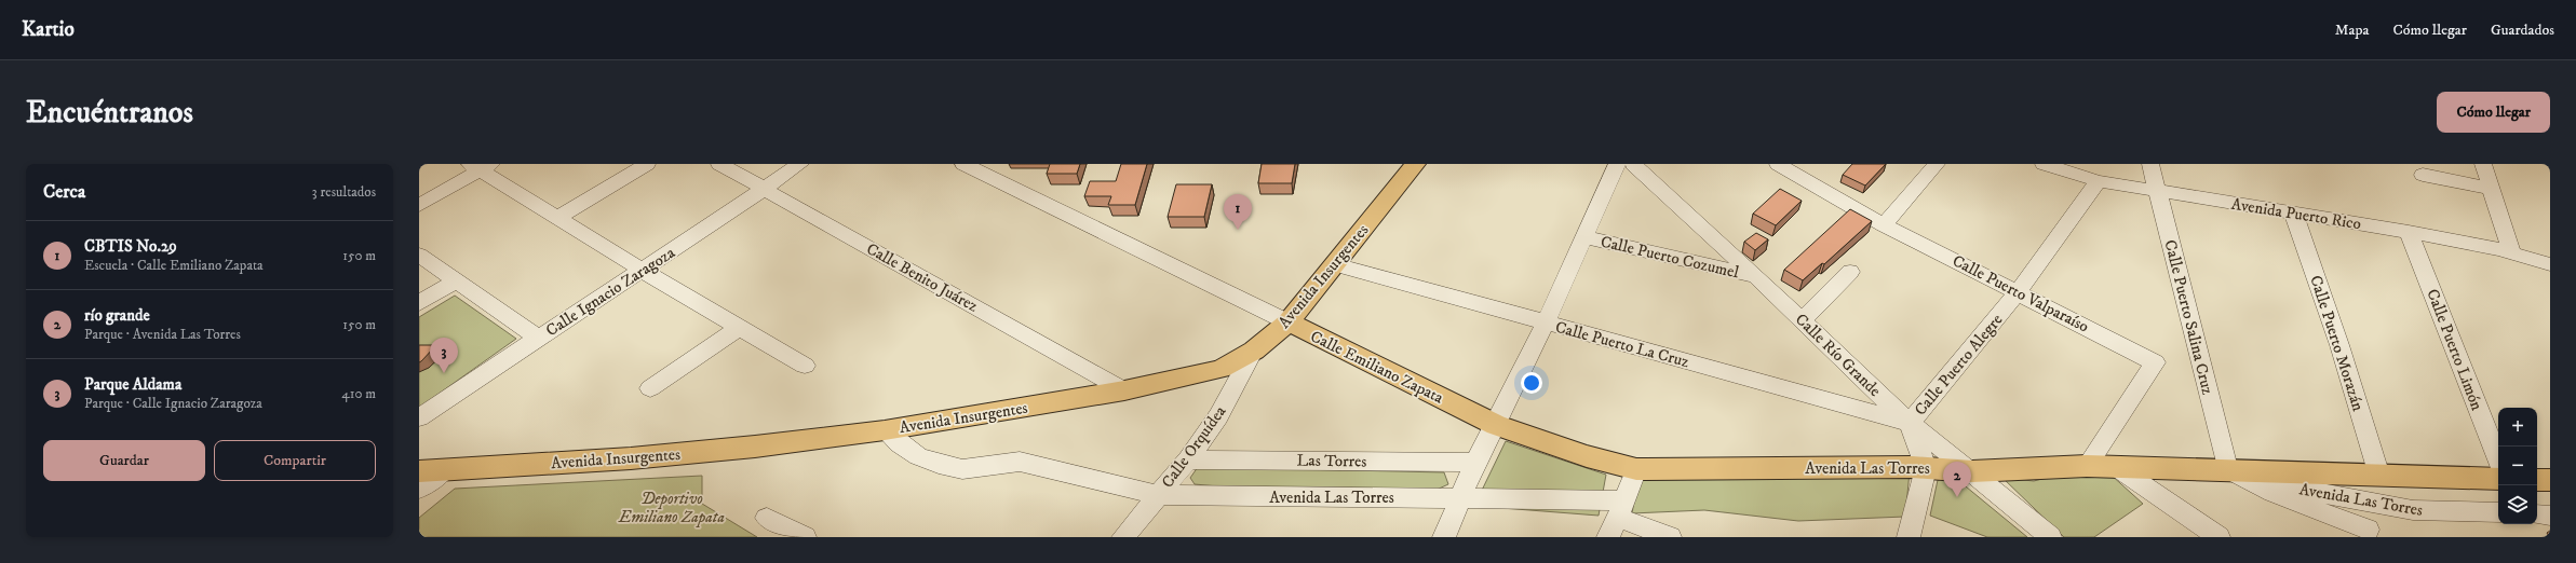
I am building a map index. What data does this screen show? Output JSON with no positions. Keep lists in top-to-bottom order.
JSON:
{
  "streets": {
    "main road": ["Avenida Insurgentes", "Calle Emiliano Zapata", "Avenida Las Torres"],
    "street": [
      "Avenida Puerto Rico",
      "Calle Puerto Cozumel",
      "Calle Benito Juárez",
      "Calle Ignacio Zaragoza",
      "Calle Puerto Valparaíso",
      "Calle Puerto Salina Cruz",
      "Calle Puerto Morazán",
      "Calle Puerto La Cruz",
      "Calle Puerto Limón",
      "Calle Río Grande",
      "Calle Puerto Alegre",
      "Calle Orquídea",
      "Las Torres"
    ]
  },
  "crossings": [
    ["Avenida Puerto Rico", "Calle Puerto Salina Cruz"],
    ["Avenida Puerto Rico", "Calle Puerto Morazán"],
    ["Avenida Puerto Rico", "Calle Puerto Limón"],
    ["Avenida Puerto Rico", "Calle Puerto Alegre"],
    ["Calle Puerto Cozumel", "Calle Río Grande"],
    ["Avenida Insurgentes", "Calle Benito Juárez"],
    ["Avenida Insurgentes", "Calle Puerto La Cruz"],
    ["Avenida Insurgentes", "Calle Emiliano Zapata"],
    ["Avenida Insurgentes", "Calle Orquídea"],
    ["Avenida Insurgentes", "Avenida Las Torres"],
    ["Calle Benito Juárez", "Calle Ignacio Zaragoza"],
    ["Calle Puerto Valparaíso", "Calle Puerto Alegre"],
    ["Calle Puerto Valparaíso", "Avenida Las Torres"],
    ["Calle Puerto Salina Cruz", "Avenida Las Torres"],
    ["Calle Puerto Morazán", "Avenida Las Torres"],
    ["Calle Puerto La Cruz", "Calle Río Grande"],
    ["Calle Puerto La Cruz", "Calle Puerto Alegre"],
    ["Calle Río Grande", "Calle Puerto Alegre"],
    ["Calle Río Grande", "Avenida Las Torres"],
    ["Calle Emiliano Zapata", "Avenida Las Torres"],
    ["Calle Orquídea", "Las Torres"],
    ["Calle Orquídea", "Avenida Las Torres"]
  ],
  "parks": ["Deportivo Emiliano Zapata"],
  "page": {
    "header": "Kartio",
    "nav": ["Mapa", "Cómo llegar", "Guardados"],
    "buttons": [
      "Cómo llegar",
      ["Guardar", "Compartir"]
    ],
    "title": "Encuéntranos",
    "heading": ["Cerca", "3 resultados"],
    "pins": ["1", "3", "2"],
    "list": [
      {
        "mark": "1",
        "name": "CBTIS No.29",
        "note": "Escuela · Calle Emiliano Zapata",
        "value": "150 m"
      },
      {
        "mark": "2",
        "name": "río grande",
        "note": "Parque · Avenida Las Torres",
        "value": "150 m"
      },
      {
        "mark": "3",
        "name": "Parque Aldama",
        "note": "Parque · Calle Ignacio Zaragoza",
        "value": "410 m"
      }
    ],
    "map_buttons": ["+", "−"]
  }
}
